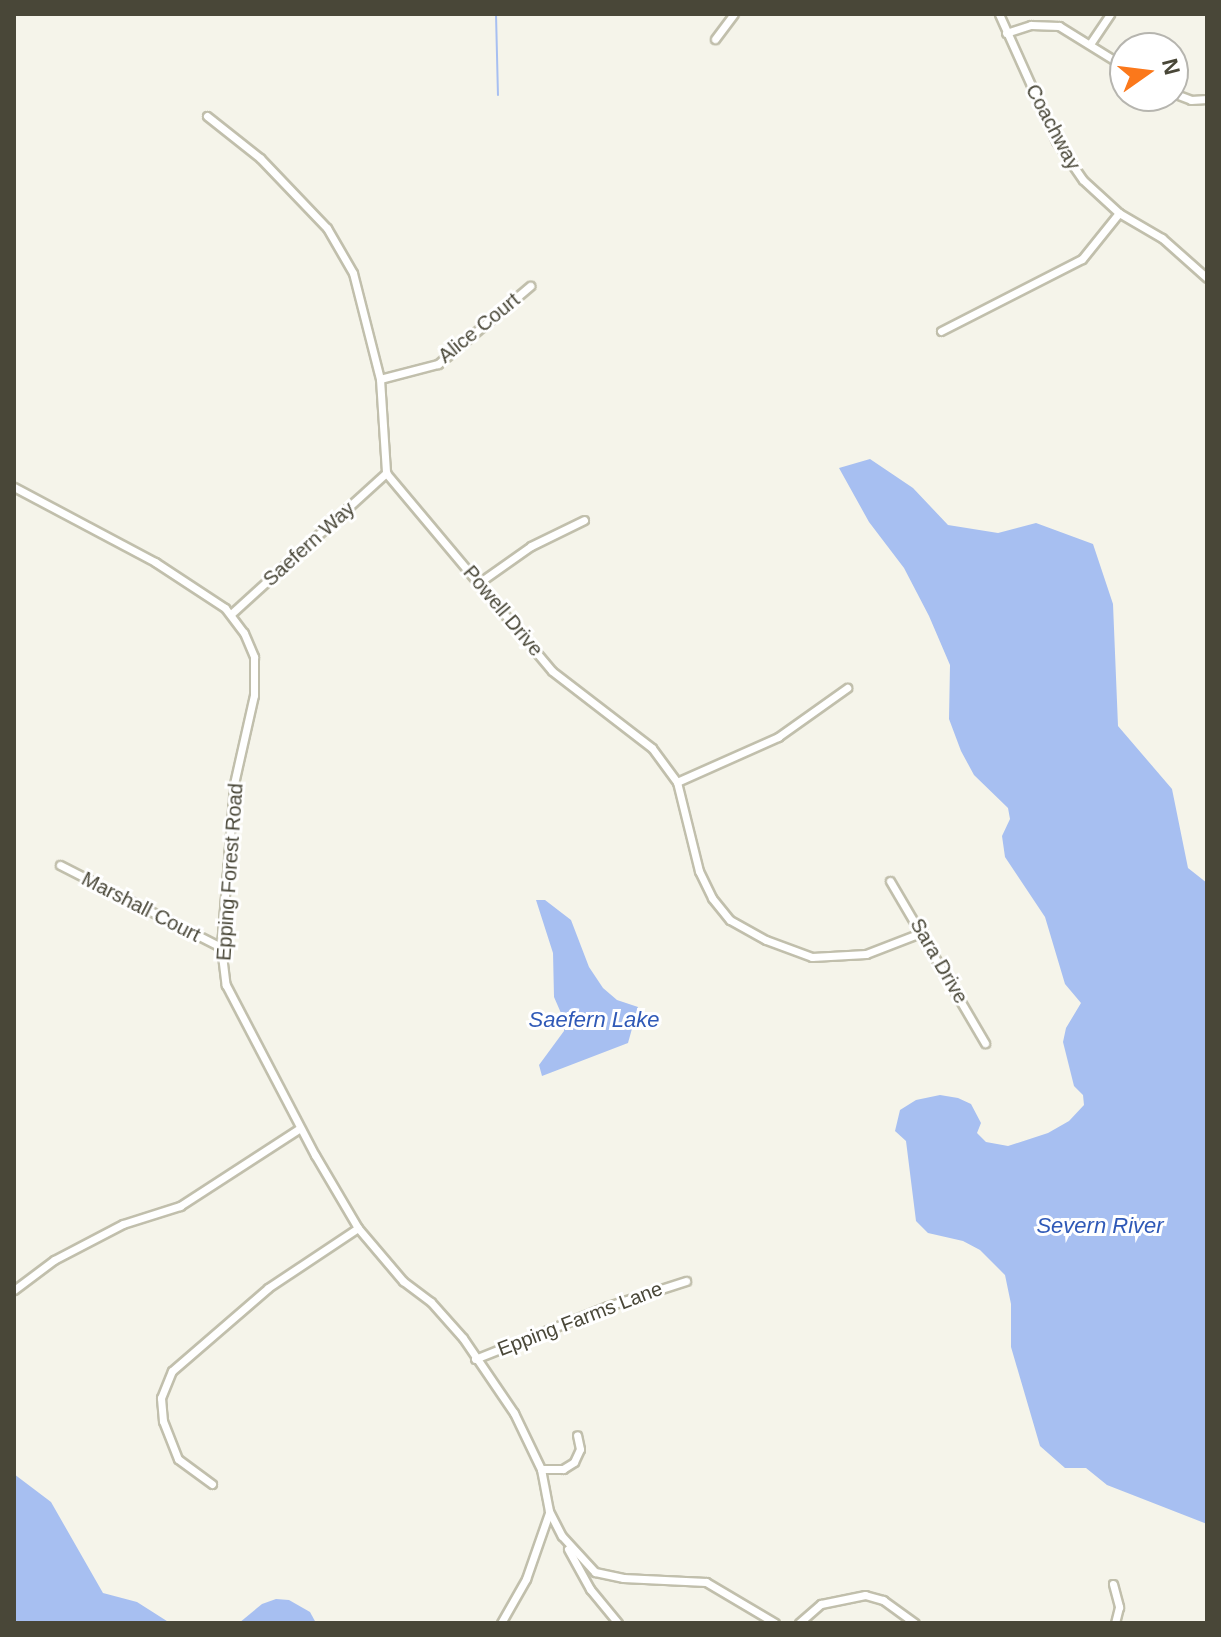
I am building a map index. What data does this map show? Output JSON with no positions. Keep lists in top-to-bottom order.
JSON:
{
  "streets": {
    "street": [
      "Coachway",
      "Alice Court",
      "Saefern Way",
      "Powell Drive",
      "Epping Forest Road",
      "Marshall Court",
      "Sara Drive",
      "Epping Farms Lane"
    ]
  },
  "crossings": [
    ["Saefern Way", "Powell Drive"],
    ["Saefern Way", "Epping Forest Road"],
    ["Powell Drive", "Sara Drive"],
    ["Epping Forest Road", "Marshall Court"],
    ["Epping Forest Road", "Epping Farms Lane"]
  ],
  "water": ["Saefern Lake", "Severn River"],
  "north": "right"
}
